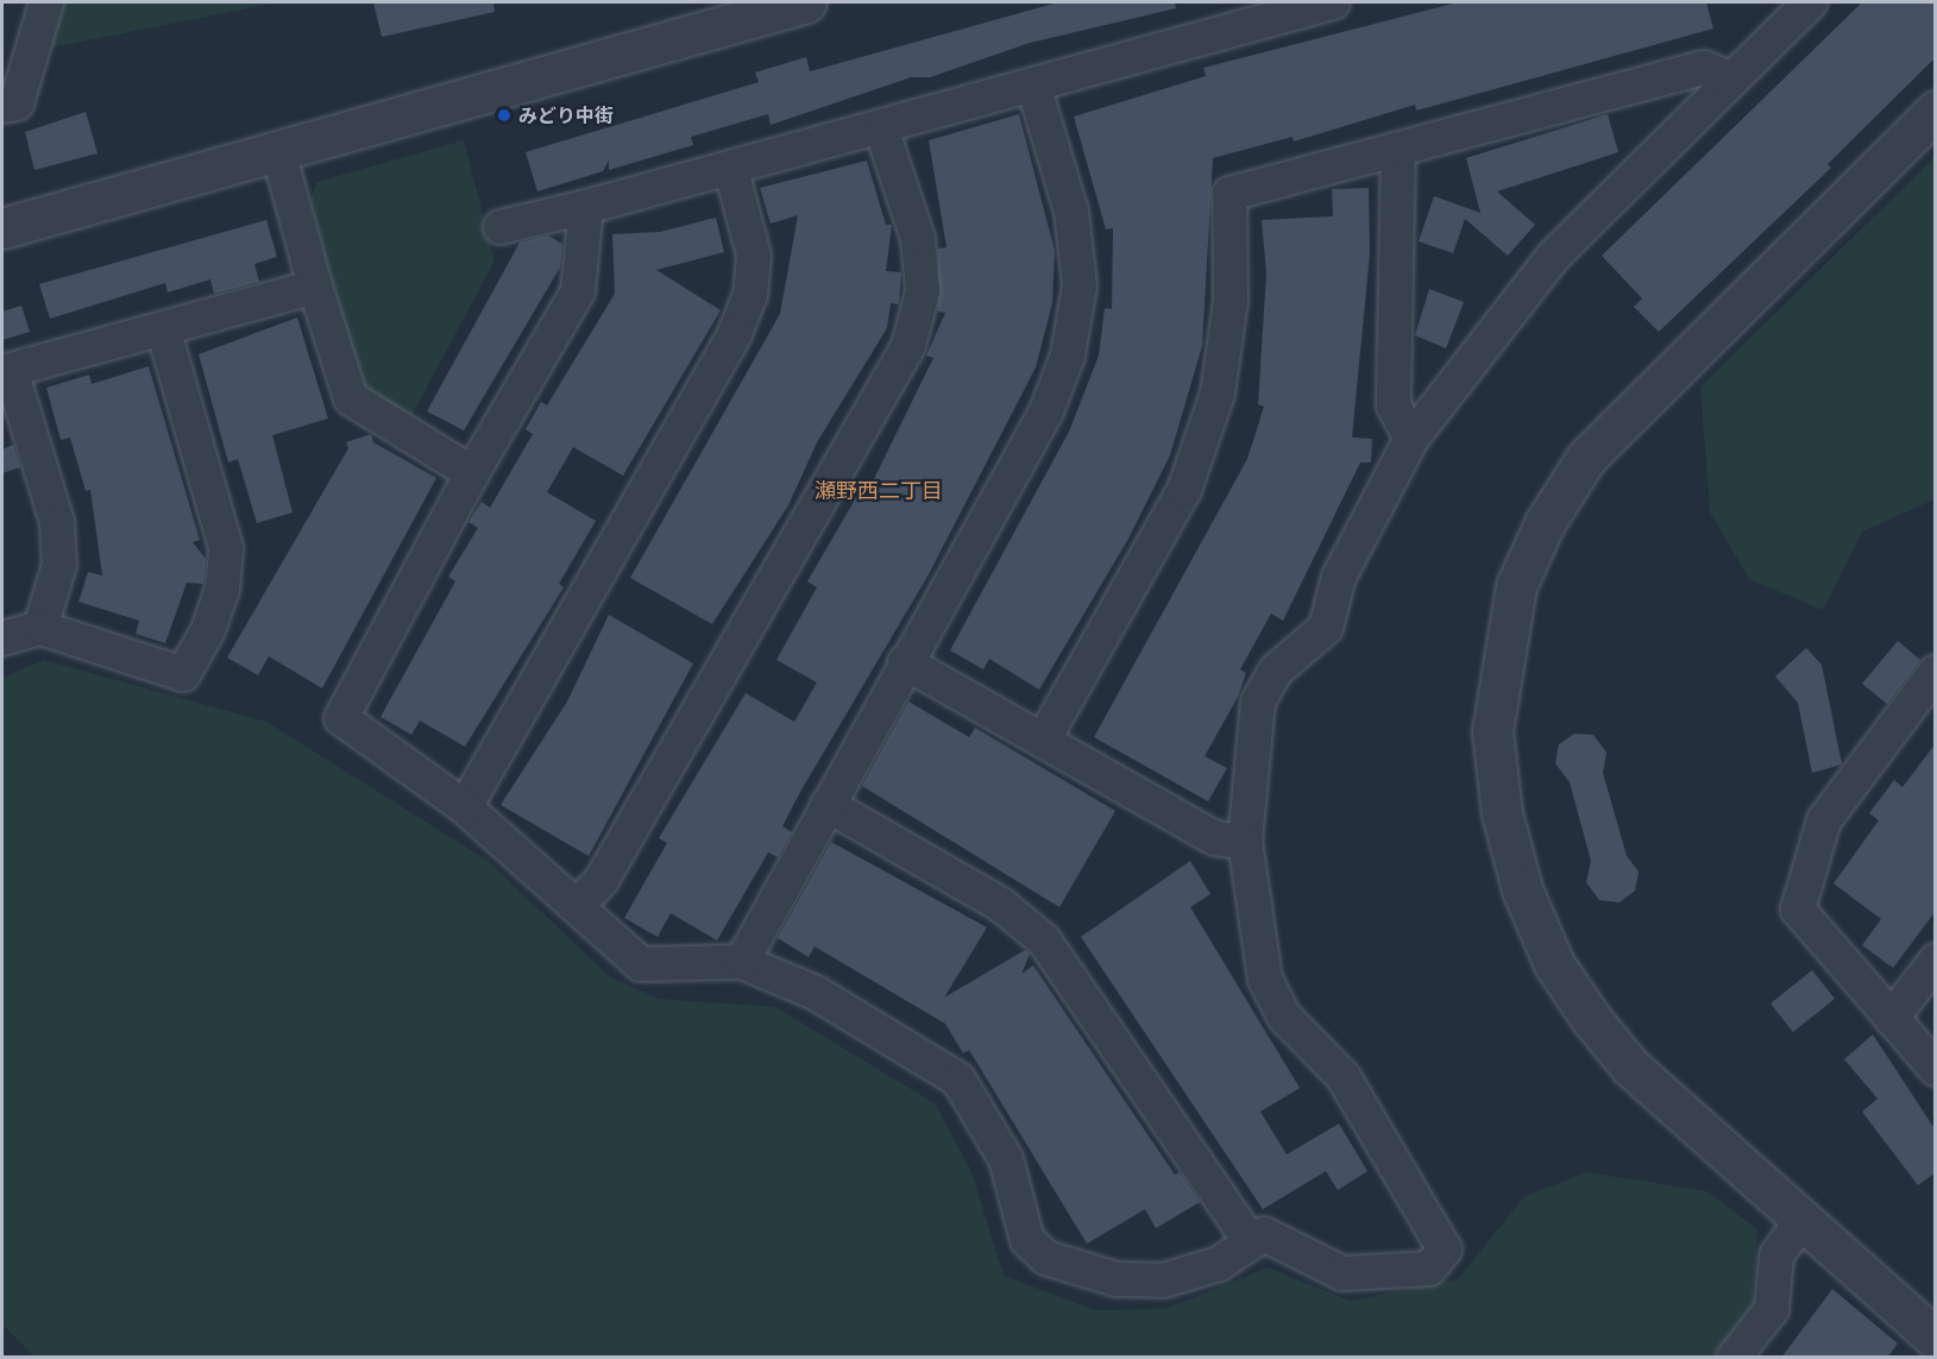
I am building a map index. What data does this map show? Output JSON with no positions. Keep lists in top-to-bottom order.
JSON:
{
  "districts": ["瀬野西二丁目"],
  "places": ["みどり中街"]
}
